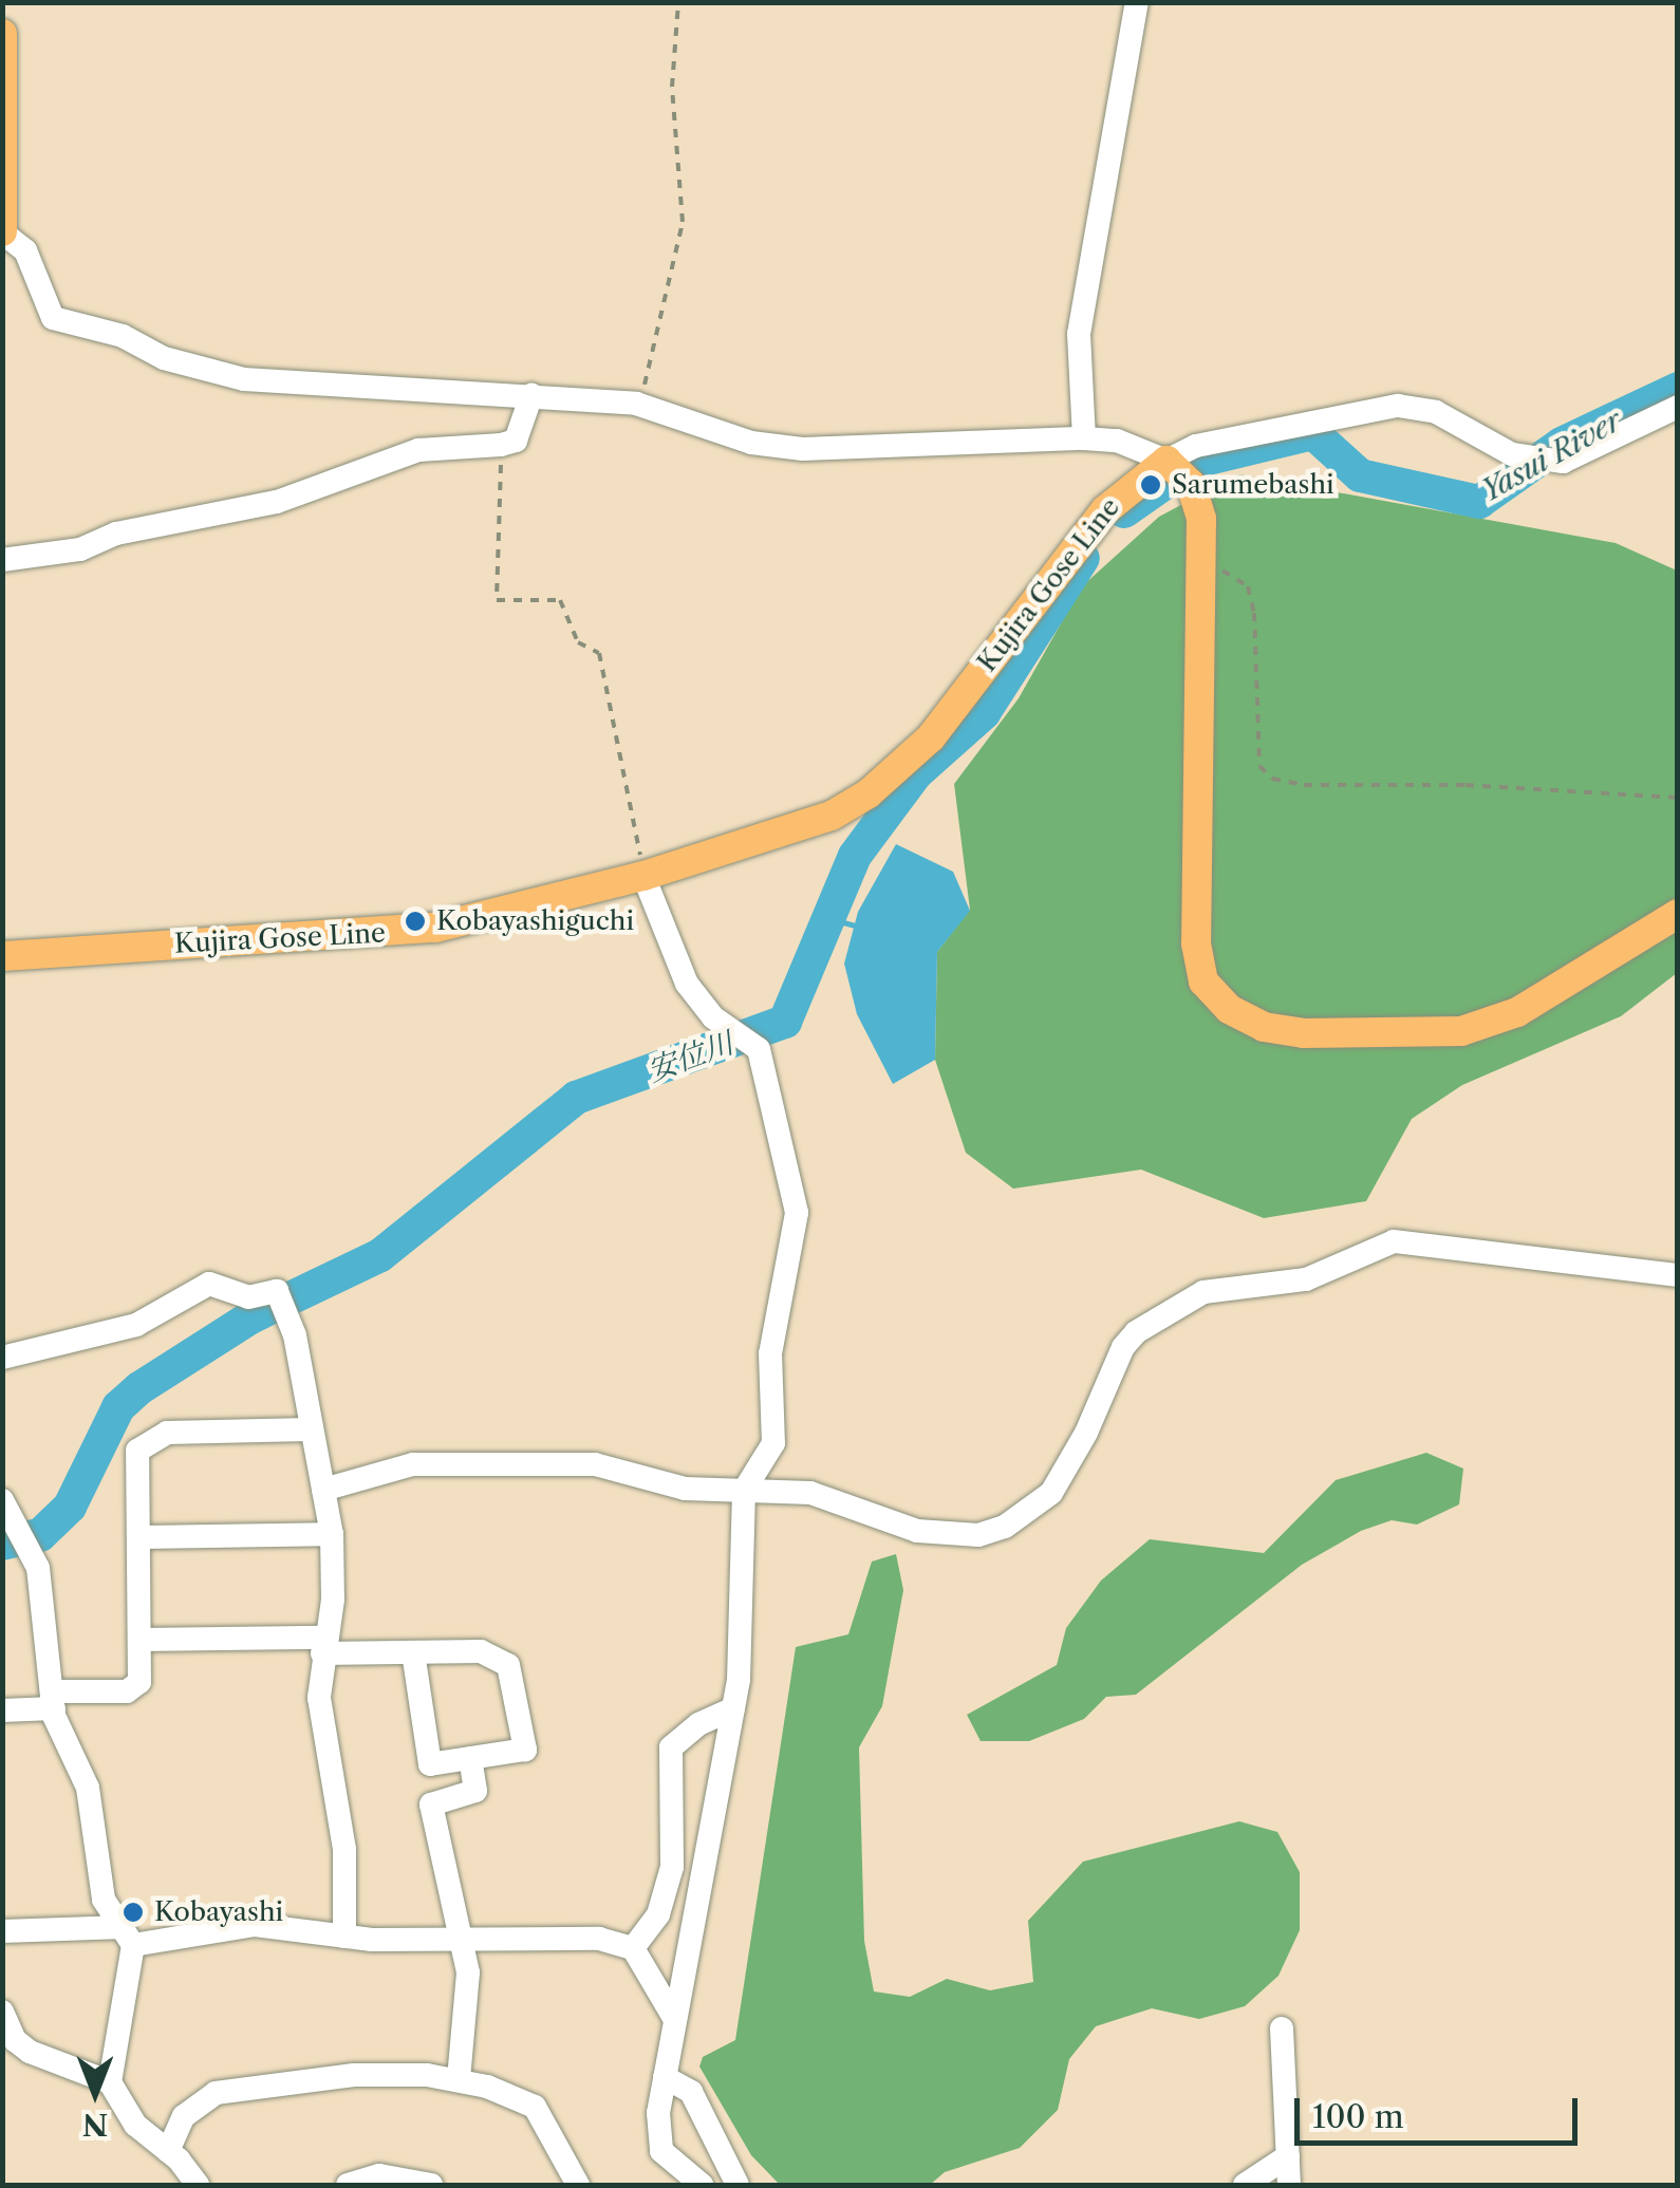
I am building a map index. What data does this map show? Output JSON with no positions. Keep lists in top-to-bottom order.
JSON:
{
  "streets": {
    "main road": ["Kujira Gose Line"]
  },
  "water": ["Yasui River", "安位川"],
  "places": ["Sarumebashi", "Kobayashiguchi", "Kobayashi"],
  "scale_bar": "100 m",
  "north": "bottom"
}
